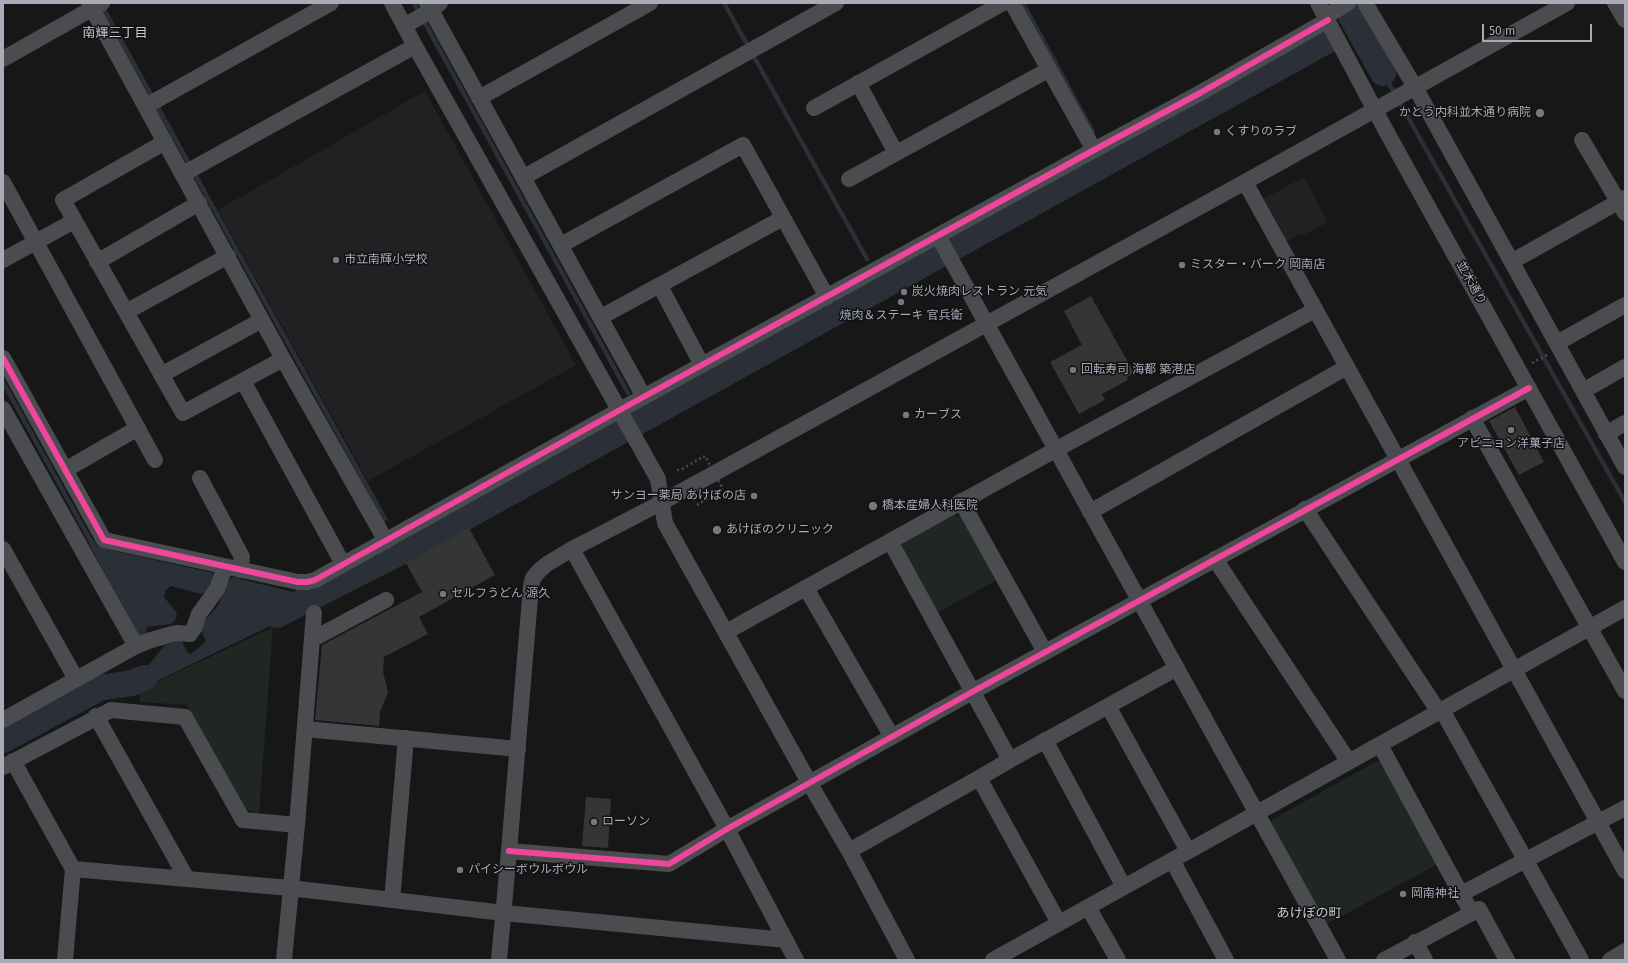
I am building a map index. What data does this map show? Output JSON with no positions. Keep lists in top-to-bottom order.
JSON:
{
  "streets": {
    "street": ["並木通り"]
  },
  "districts": ["南輝三丁目", "あけぼの町"],
  "places": [
    "かとう内科並木通り病院",
    "くすりのラブ",
    "市立南輝小学校",
    "ミスター・バーク 岡南店",
    "炭火焼肉レストラン 元気",
    "焼肉＆ステーキ 官兵衛",
    "回転寿司 海都 築港店",
    "カーブス",
    "アビニョン洋菓子店",
    "サンヨー薬局 あけぼの店",
    "橋本産婦人科医院",
    "あけぼのクリニック",
    "セルフうどん 源久",
    "ローソン",
    "パイシーボウルボウル",
    "岡南神社"
  ],
  "scale_bar": "50 m"
}
